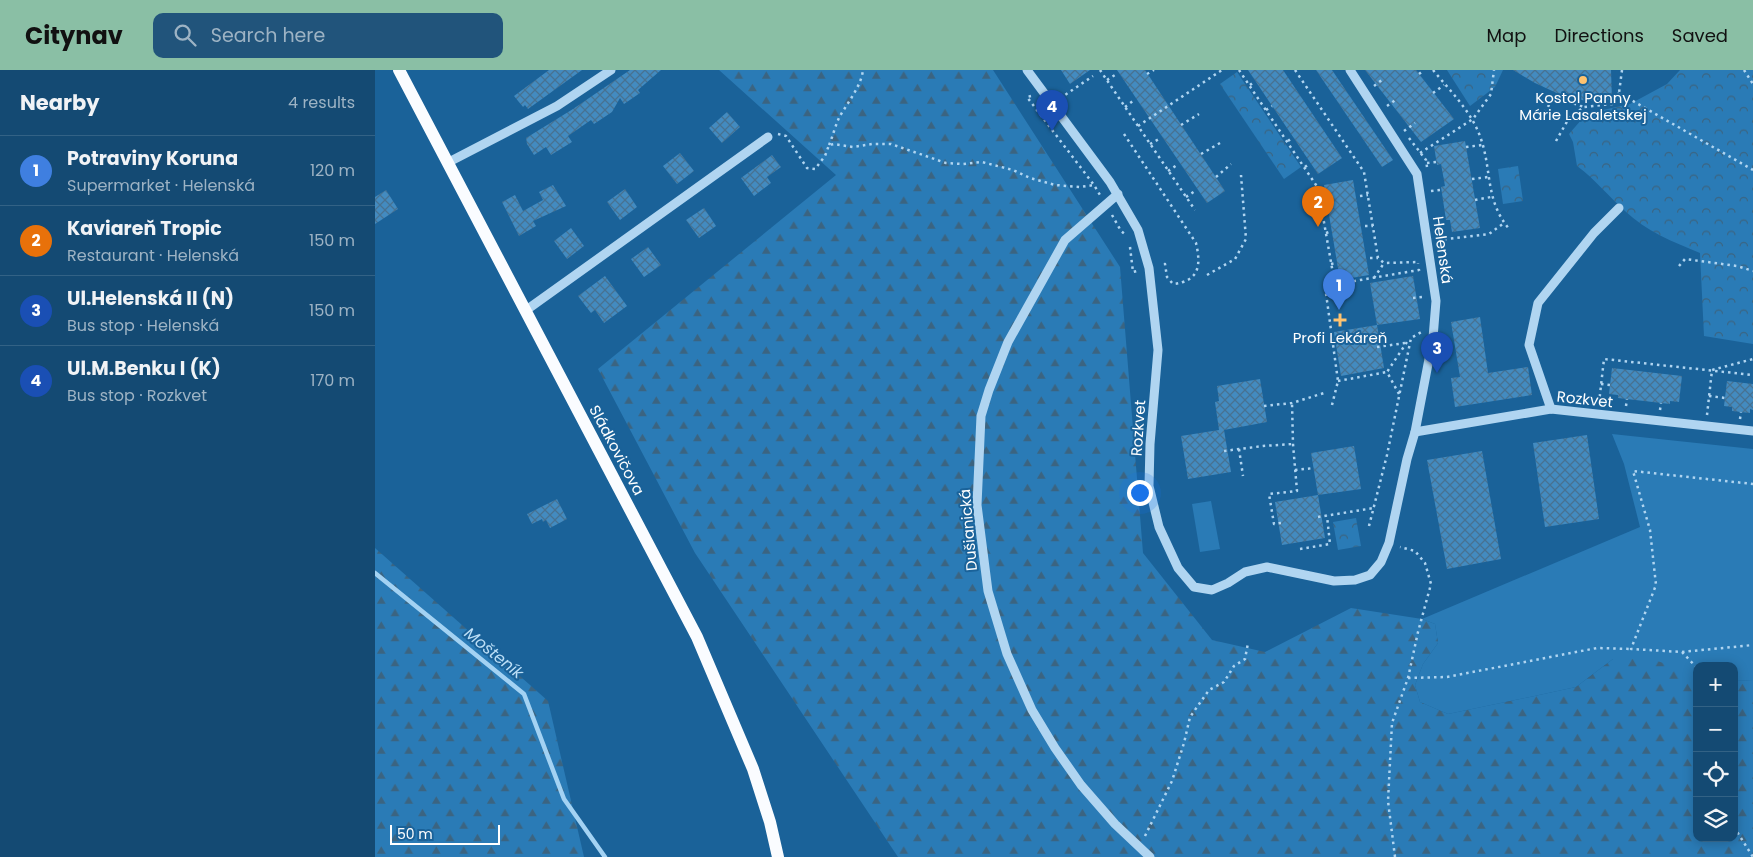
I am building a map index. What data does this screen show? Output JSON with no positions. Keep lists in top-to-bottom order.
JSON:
{
  "streets": {
    "main road": ["Sládkovičova"],
    "street": ["Helenská", "Rozkvet", "Dušianická"]
  },
  "crossings": [
    ["Helenská", "Rozkvet"],
    ["Rozkvet", "Dušianická"]
  ],
  "water": ["Mošteník"],
  "places": {
    "other": ["Kostol Panny Márie Lasaletskej"],
    "health": ["Profi Lekáreň"]
  },
  "scale_bar": "50 m",
  "page": {
    "header": "Citynav",
    "search": "Search here",
    "nav": ["Map", "Directions", "Saved"],
    "heading": ["Nearby", "4 results"],
    "pins": [
      "4",
      "2",
      "1",
      "3"
    ],
    "list": [
      {
        "mark": "1",
        "name": "Potraviny Koruna",
        "note": "Supermarket · Helenská",
        "value": "120 m"
      },
      {
        "mark": "2",
        "name": "Kaviareň Tropic",
        "note": "Restaurant · Helenská",
        "value": "150 m"
      },
      {
        "mark": "3",
        "name": "Ul.Helenská II (N)",
        "note": "Bus stop · Helenská",
        "value": "150 m"
      },
      {
        "mark": "4",
        "name": "Ul.M.Benku I (K)",
        "note": "Bus stop · Rozkvet",
        "value": "170 m"
      }
    ],
    "map_buttons": ["+", "−"],
    "scale": "50 m"
  }
}
